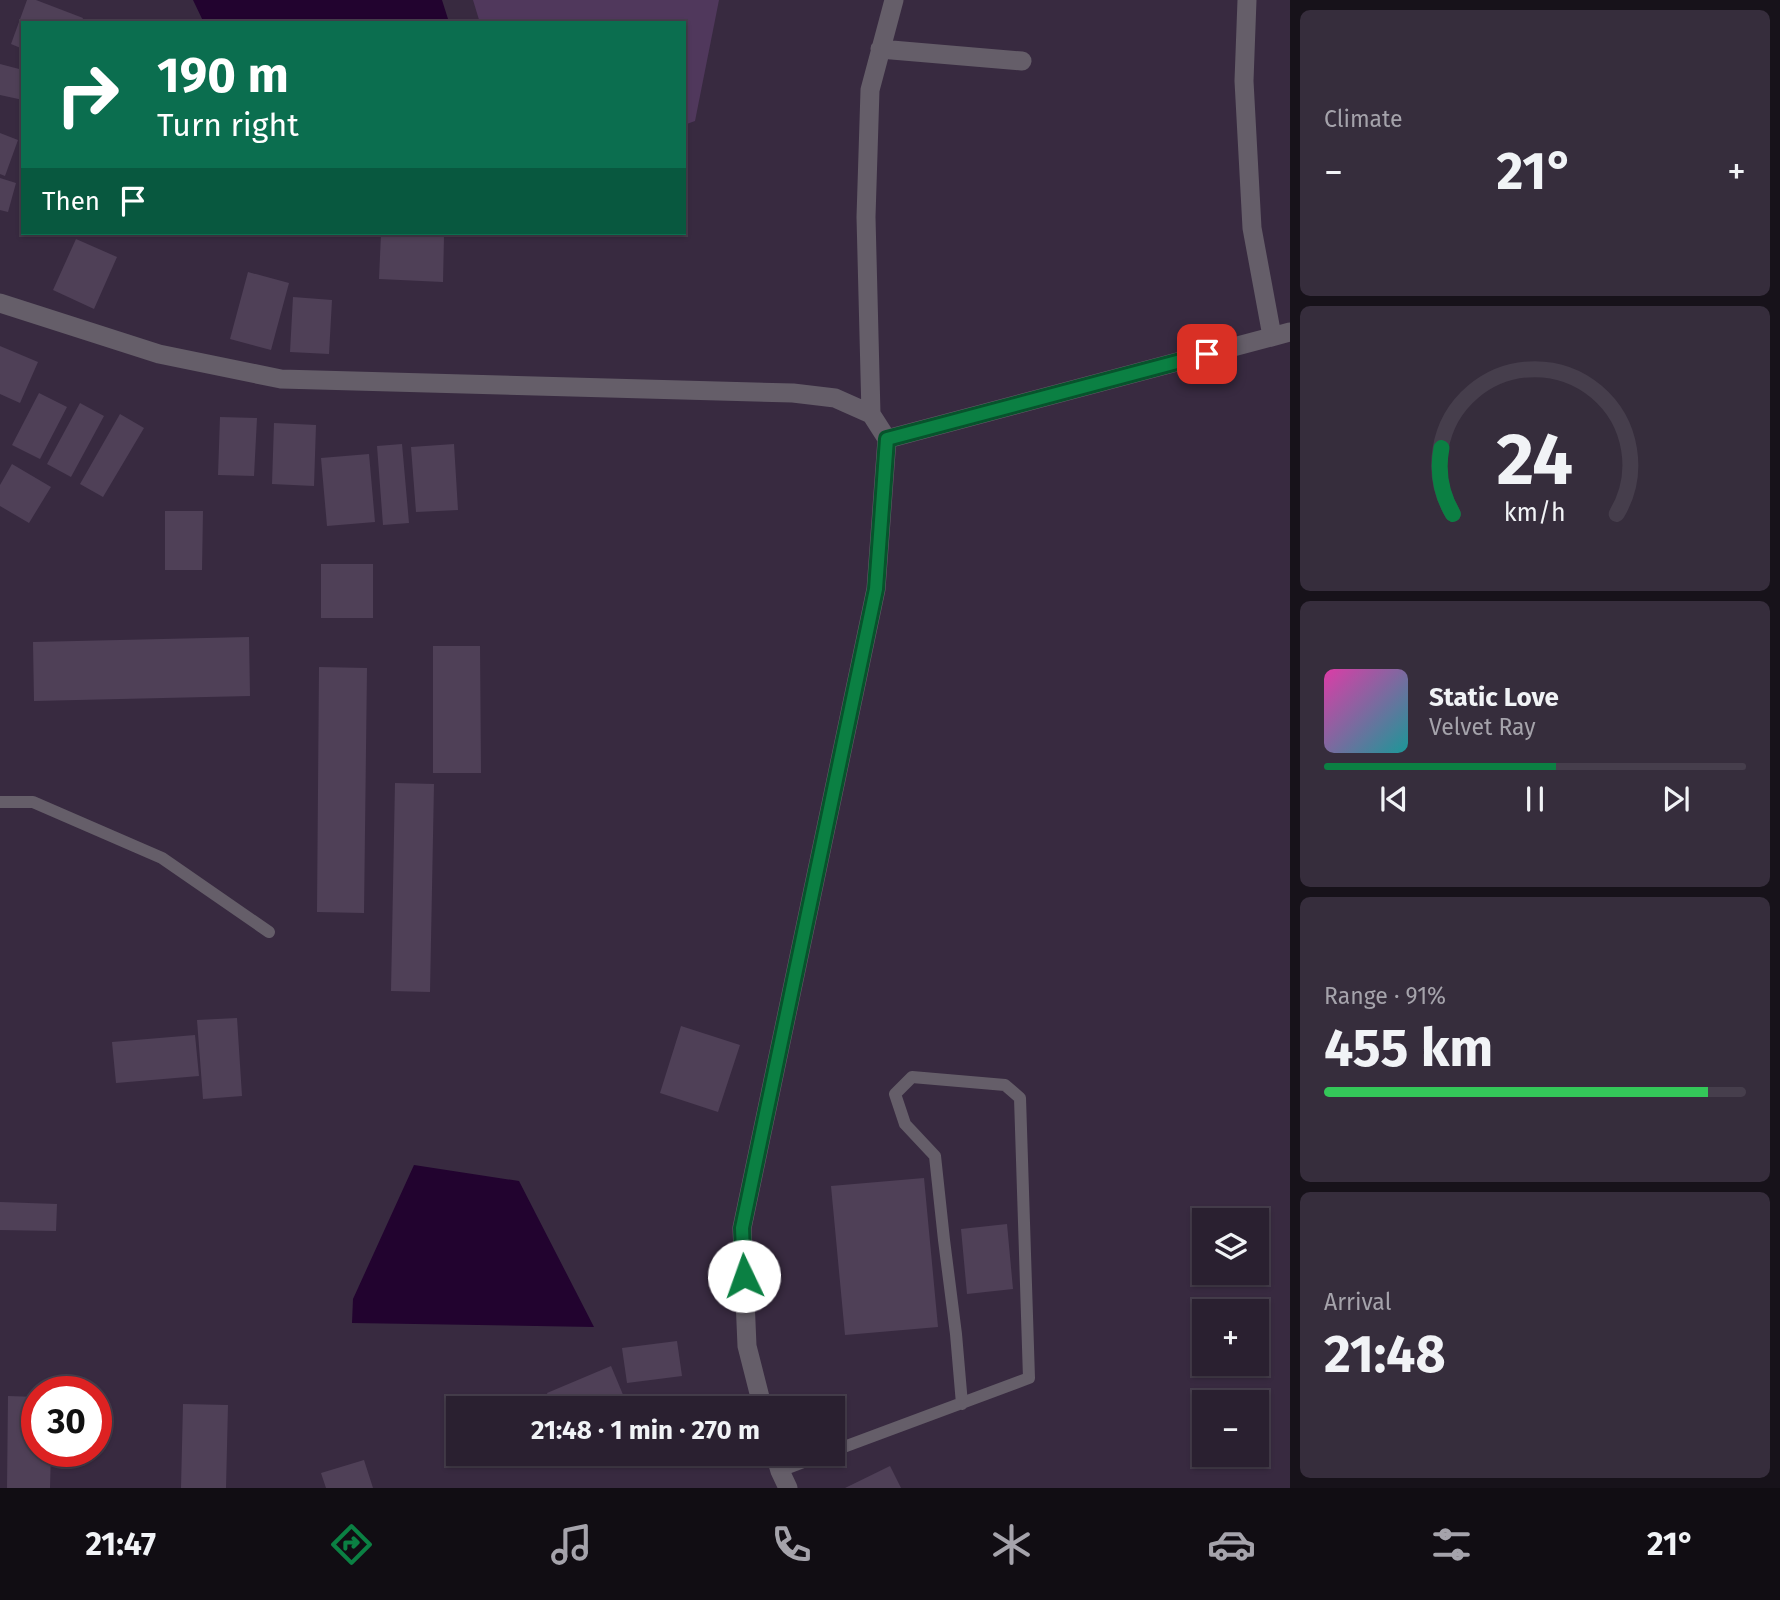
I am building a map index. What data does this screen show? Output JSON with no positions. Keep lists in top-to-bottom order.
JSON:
{
  "page": {
    "tile": [
      "Climate",
      ["Range · 91%", "455 km"],
      ["Arrival", "21:48"]
    ],
    "turn": ["190 m", "Turn right"],
    "heat": ["−", "21°", "+"],
    "then": "Then",
    "song": ["Static Love", "Velvet Ray"],
    "map_buttons": ["+", "−"],
    "limit": "30",
    "trip": "21:48 · 1 min · 270 m",
    "tabs": ["21:47", "21°"],
    "gauge": ["24", "km/h"]
  }
}
